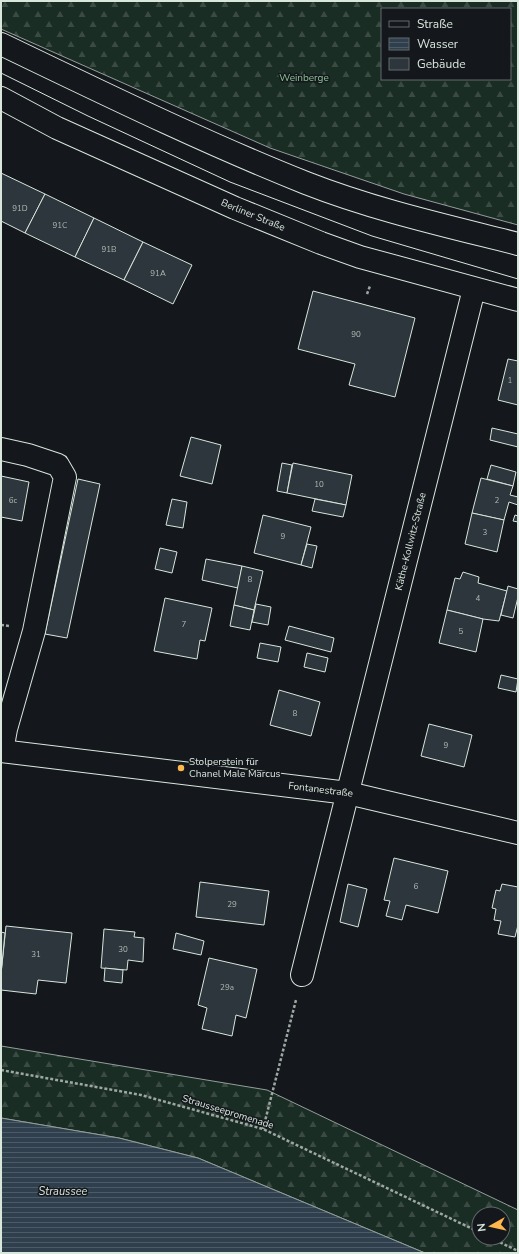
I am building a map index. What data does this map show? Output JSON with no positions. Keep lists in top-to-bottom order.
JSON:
{
  "streets": {
    "street": ["Berliner Straße", "Käthe-Kollwitz-Straße", "Fontanestraße"],
    "path": ["Strausseepromenade"]
  },
  "crossings": [
    ["Berliner Straße", "Käthe-Kollwitz-Straße"],
    ["Käthe-Kollwitz-Straße", "Fontanestraße"]
  ],
  "water": ["Straussee"],
  "parks": ["Weinberge"],
  "places": ["Stolperstein für Chanel Male Marcus"],
  "house_numbers": [
    "91D",
    "91C",
    "91B",
    "91A",
    "90",
    "1",
    "10",
    "6c",
    "2",
    "3",
    "9",
    "8",
    "4",
    "7",
    "5",
    "8",
    "9",
    "6",
    "29",
    "30",
    "31",
    "29a"
  ],
  "legend": ["Straße", "Wasser", "Gebäude"],
  "north": "left"
}
